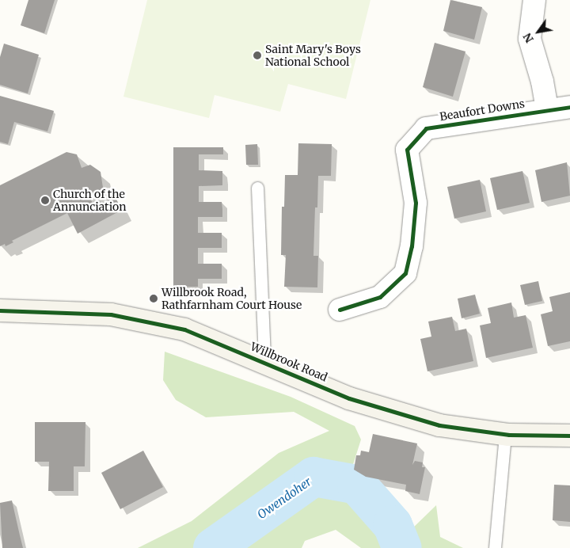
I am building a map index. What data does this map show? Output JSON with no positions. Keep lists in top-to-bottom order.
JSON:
{
  "streets": {
    "main road": ["Willbrook Road"],
    "street": ["Beaufort Downs"]
  },
  "water": ["Owendoher"],
  "places": ["Saint Mary's Boys National School", "Church of the Annunciation", "Willbrook Road, Rathfarnham Court House"],
  "north": "bottom left"
}
